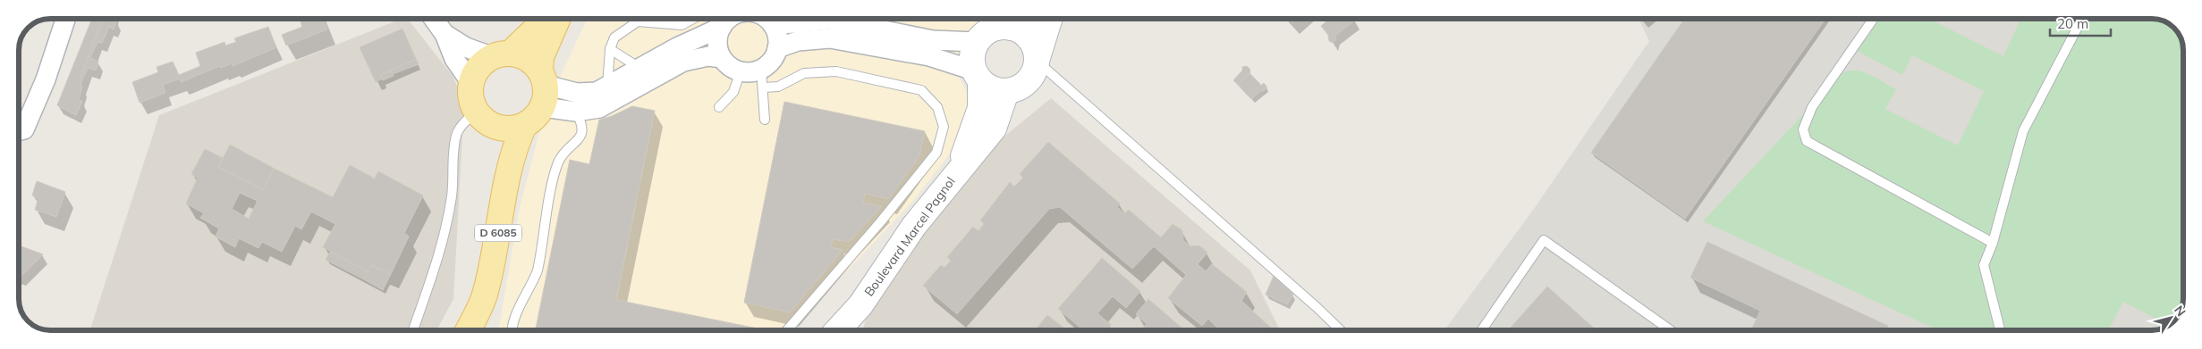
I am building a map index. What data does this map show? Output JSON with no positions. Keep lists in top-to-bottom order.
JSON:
{
  "streets": {
    "main road": ["D 6085"],
    "street": ["Boulevard Marcel Pagnol"]
  },
  "scale_bar": "20 m",
  "north": "top right"
}
